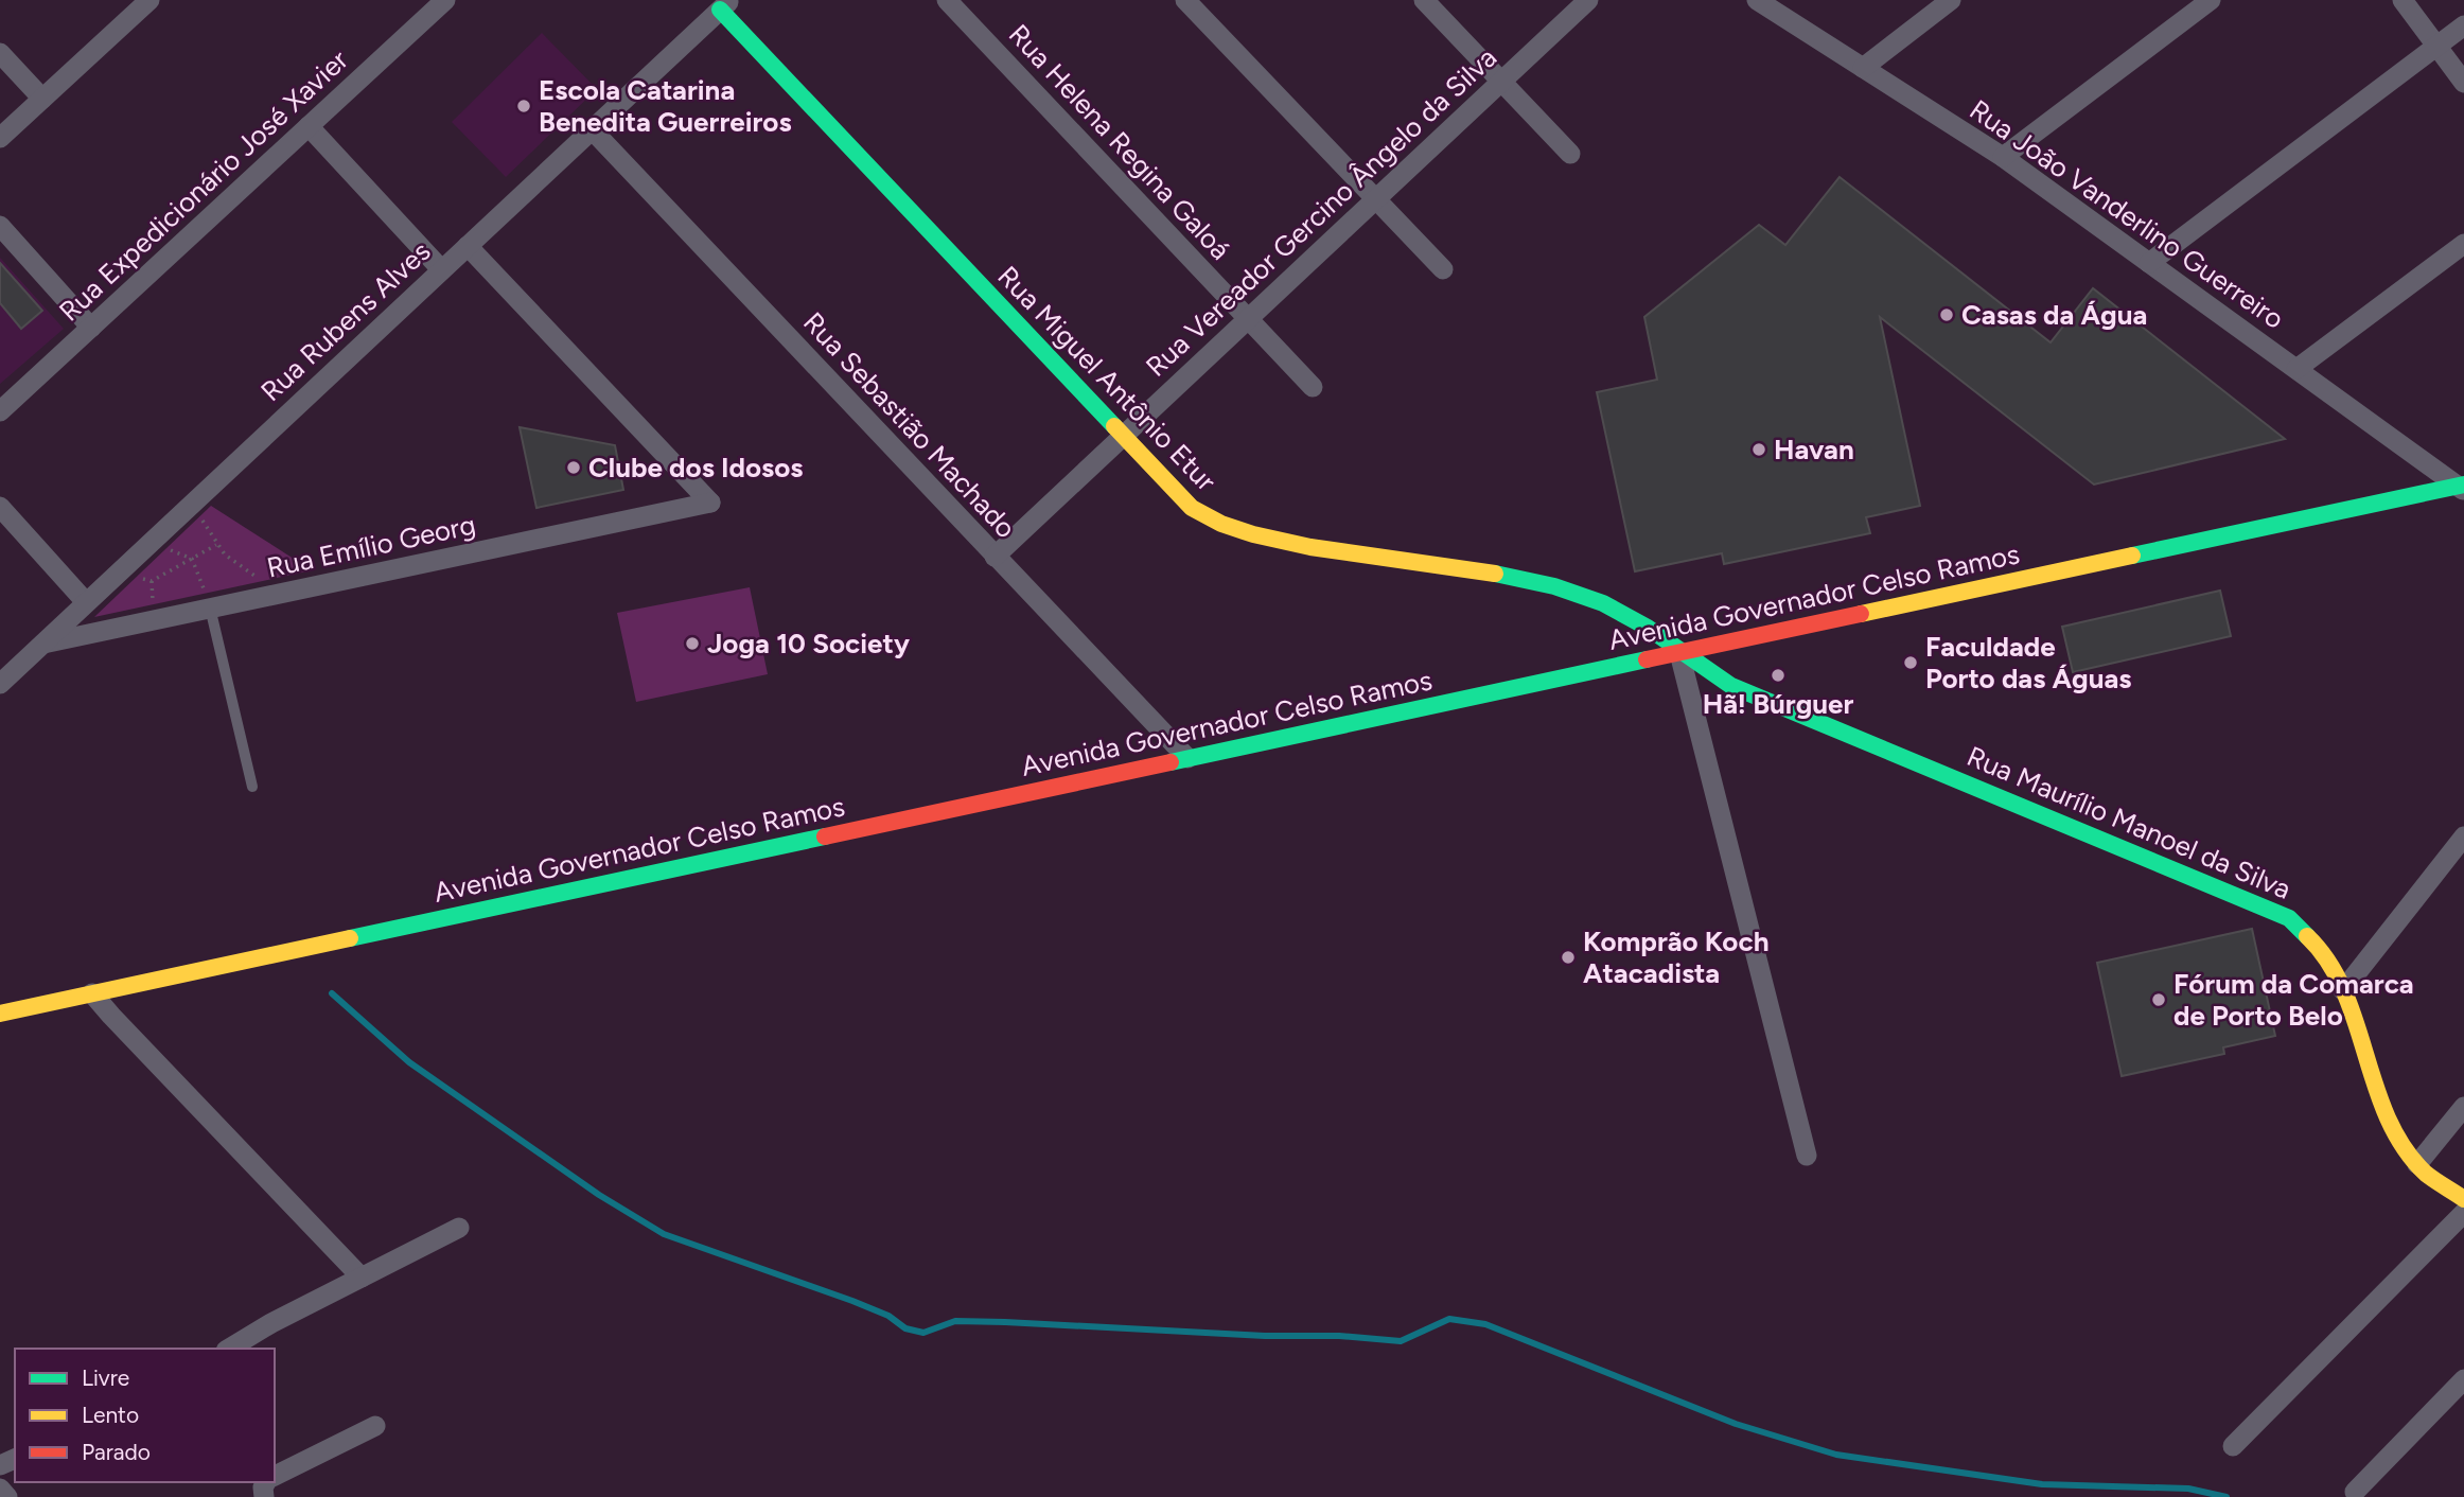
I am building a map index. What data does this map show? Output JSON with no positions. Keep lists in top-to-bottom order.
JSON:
{
  "streets": {
    "main road": ["Rua Miguel Antônio Etur", "Avenida Governador Celso Ramos", "Rua Maurílio Manoel da Silva"],
    "street": [
      "Rua Helena Regina Galoá",
      "Rua Expedicionário José Xavier",
      "Rua Vereador Gercino Ângelo da Silva",
      "Rua João Vanderlino Guerreiro",
      "Rua Rubens Alves",
      "Rua Sebastião Machado",
      "Rua Emílio Georg"
    ]
  },
  "crossings": [
    ["Rua Helena Regina Galoá", "Rua Vereador Gercino Ângelo da Silva"],
    ["Rua Vereador Gercino Ângelo da Silva", "Rua Miguel Antônio Etur"],
    ["Rua Vereador Gercino Ângelo da Silva", "Rua Sebastião Machado"],
    ["Rua João Vanderlino Guerreiro", "Avenida Governador Celso Ramos"],
    ["Rua Rubens Alves", "Rua Miguel Antônio Etur"],
    ["Rua Rubens Alves", "Rua Sebastião Machado"],
    ["Rua Rubens Alves", "Rua Emílio Georg"],
    ["Rua Miguel Antônio Etur", "Avenida Governador Celso Ramos"],
    ["Rua Miguel Antônio Etur", "Rua Maurílio Manoel da Silva"],
    ["Rua Sebastião Machado", "Avenida Governador Celso Ramos"],
    ["Avenida Governador Celso Ramos", "Rua Maurílio Manoel da Silva"]
  ],
  "places": [
    "Escola Catarina Benedita Guerreiros",
    "Casas da Água",
    "Havan",
    "Clube dos Idosos",
    "Joga 10 Society",
    "Faculdade Porto das Águas",
    "Hã! Búrguer",
    "Komprão Koch Atacadista",
    "Fórum da Comarca de Porto Belo"
  ],
  "legend": ["Livre", "Lento", "Parado"]
}
